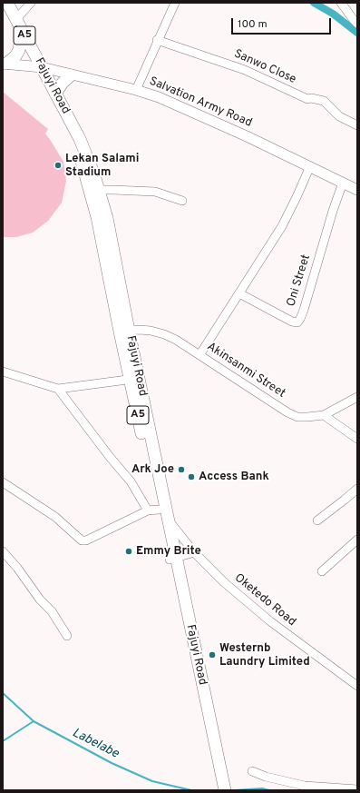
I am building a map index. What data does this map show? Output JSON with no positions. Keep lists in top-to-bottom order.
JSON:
{
  "streets": {
    "highway": ["A5", "Fajuyi Road"],
    "main road": ["Salvation Army Road"],
    "street": [
      "Sanwo Close",
      "Oni Street",
      "Akinsanmi Street",
      "Oketedo Road"
    ]
  },
  "crossings": [
    ["Fajuyi Road", "Salvation Army Road"],
    ["Fajuyi Road", "Akinsanmi Street"],
    ["Fajuyi Road", "Oketedo Road"],
    ["Salvation Army Road", "Oni Street"]
  ],
  "water": ["Labelabe"],
  "places": [
    "Lekan Salami Stadium",
    "Ark Joe",
    "Access Bank",
    "Emmy Brite",
    "Westernb Laundry Limited"
  ],
  "scale_bar": "100 m"
}
